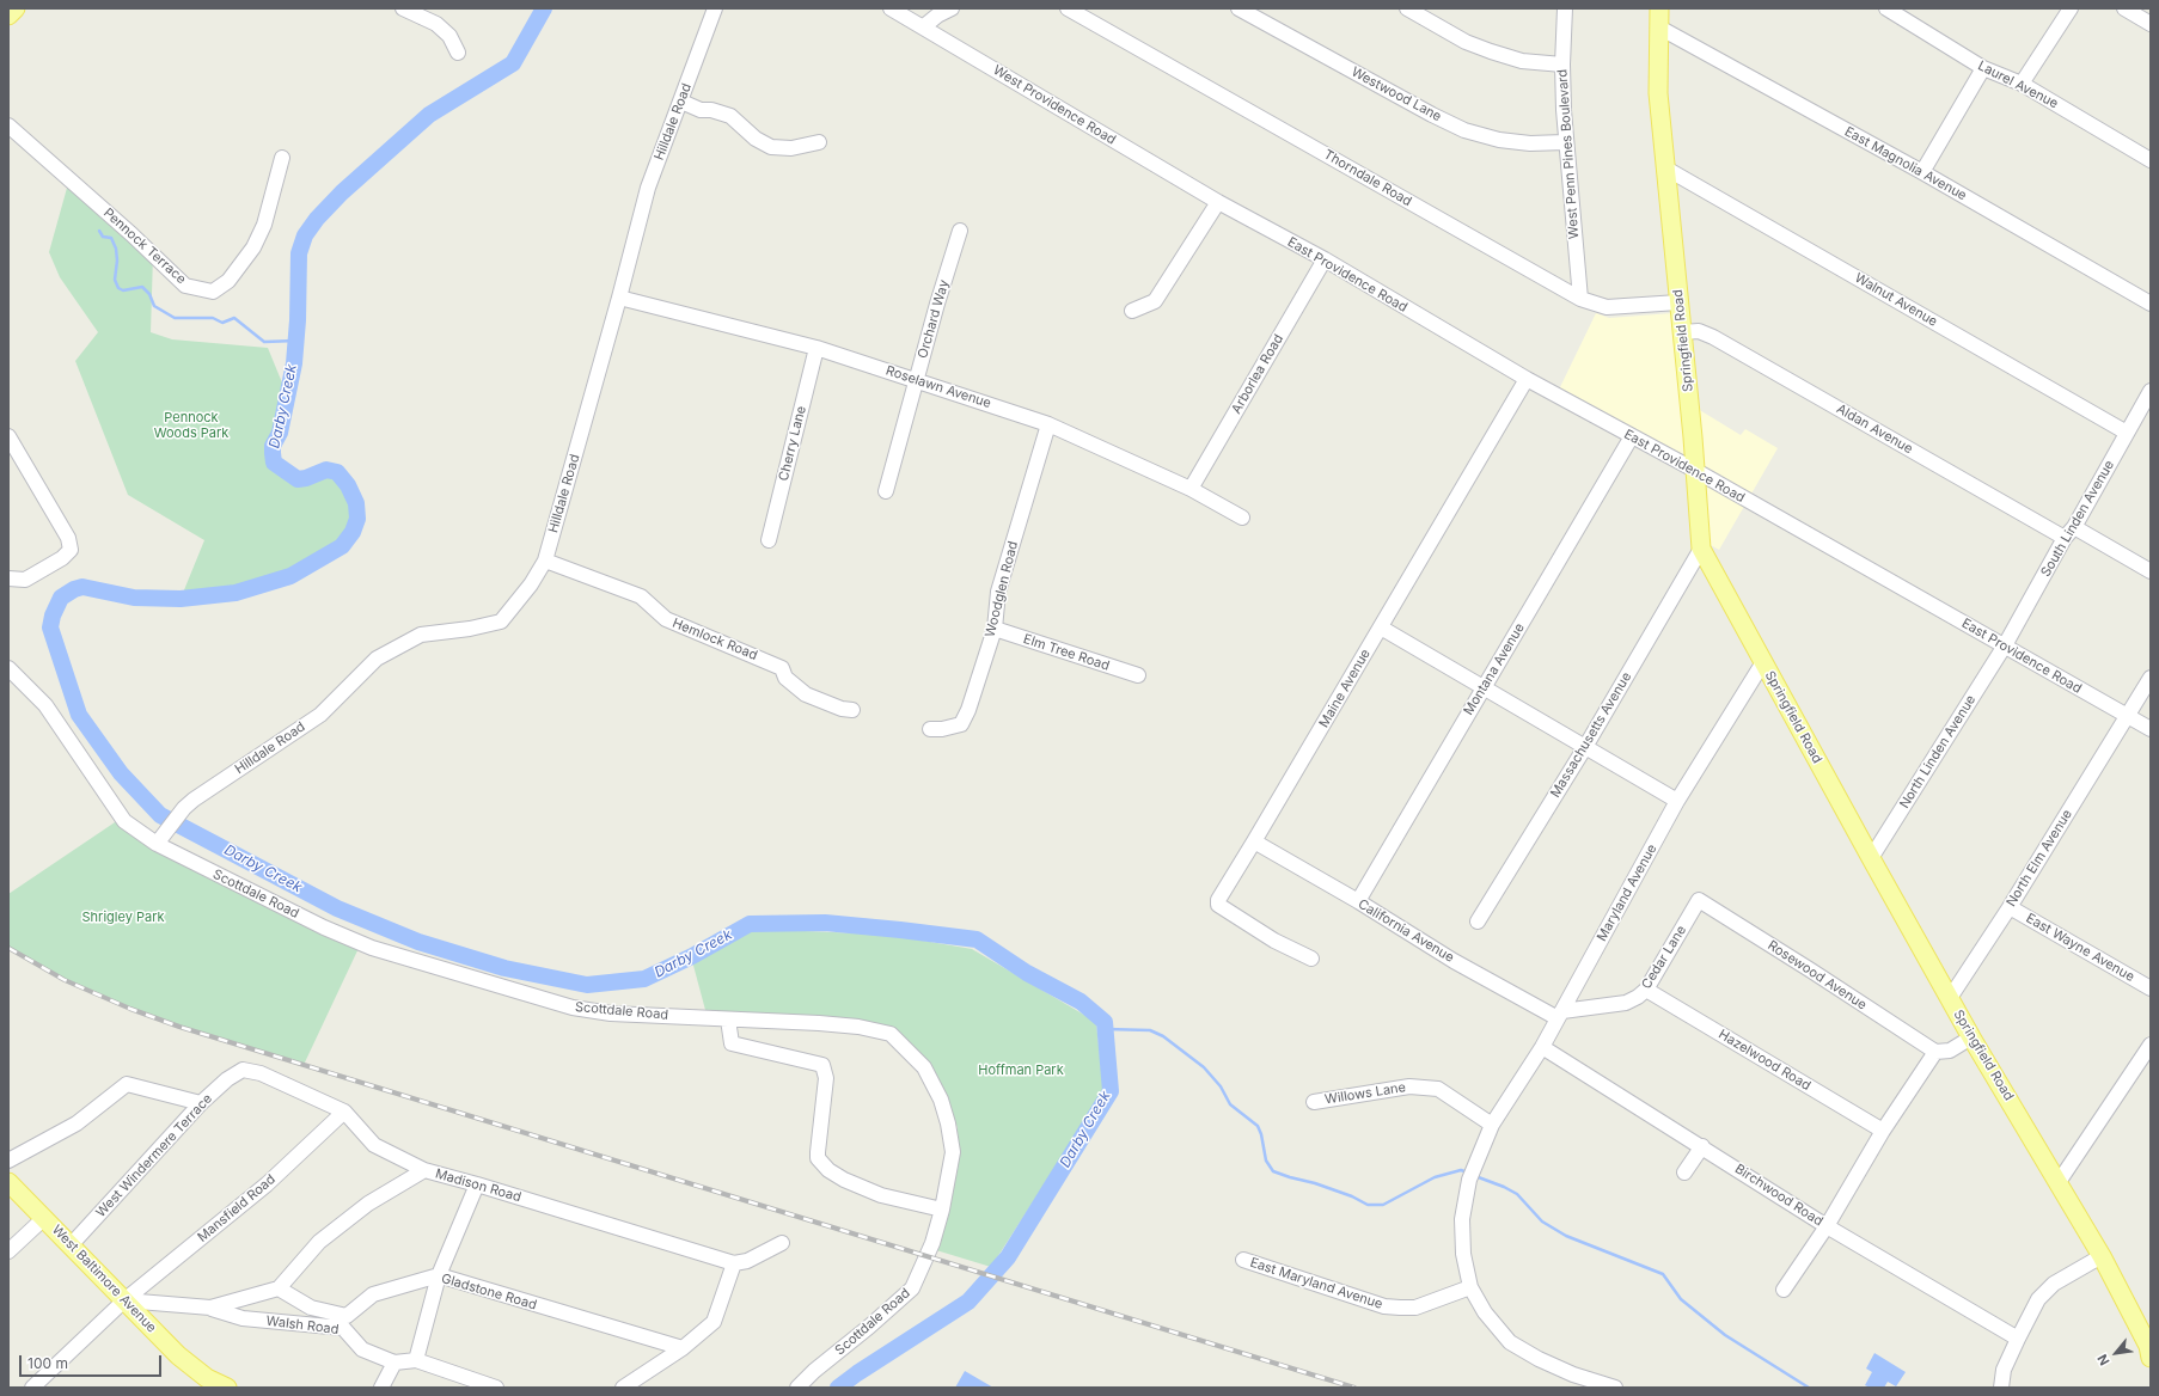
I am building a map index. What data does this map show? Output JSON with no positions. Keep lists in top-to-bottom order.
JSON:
{
  "streets": {
    "main road": ["Springfield Road", "West Baltimore Avenue"],
    "street": [
      "Laurel Avenue",
      "Westwood Lane",
      "West Providence Road",
      "Hilldale Road",
      "West Penn Pines Boulevard",
      "East Magnolia Avenue",
      "Thorndale Road",
      "Pennock Terrace",
      "East Providence Road",
      "Walnut Avenue",
      "Orchard Way",
      "Arborlea Road",
      "Roselawn Avenue",
      "Aldan Avenue",
      "Cherry Lane",
      "South Linden Avenue",
      "Woodglen Road",
      "Hemlock Road",
      "Elm Tree Road",
      "Montana Avenue",
      "Maine Avenue",
      "Massachusetts Avenue",
      "North Linden Avenue",
      "North Elm Avenue",
      "Maryland Avenue",
      "Scottdale Road",
      "California Avenue",
      "East Wayne Avenue",
      "Cedar Lane",
      "Rosewood Avenue",
      "Hazelwood Road",
      "Willows Lane",
      "West Windermere Terrace",
      "Madison Road",
      "Birchwood Road",
      "Mansfield Road",
      "East Maryland Avenue",
      "Gladstone Road",
      "Walsh Road"
    ]
  },
  "crossings": [
    ["Westwood Lane", "West Penn Pines Boulevard"],
    ["West Providence Road", "East Providence Road"],
    ["Hilldale Road", "Roselawn Avenue"],
    ["Hilldale Road", "Hemlock Road"],
    ["Hilldale Road", "Scottdale Road"],
    ["West Penn Pines Boulevard", "Thorndale Road"],
    ["East Magnolia Avenue", "Springfield Road"],
    ["Thorndale Road", "Springfield Road"],
    ["East Providence Road", "Springfield Road"],
    ["East Providence Road", "Arborlea Road"],
    ["East Providence Road", "South Linden Avenue"],
    ["East Providence Road", "Montana Avenue"],
    ["East Providence Road", "Maine Avenue"],
    ["East Providence Road", "North Linden Avenue"],
    ["East Providence Road", "North Elm Avenue"],
    ["Walnut Avenue", "Springfield Road"],
    ["Walnut Avenue", "South Linden Avenue"],
    ["Orchard Way", "Roselawn Avenue"],
    ["Springfield Road", "Aldan Avenue"],
    ["Springfield Road", "Massachusetts Avenue"],
    ["Springfield Road", "North Linden Avenue"],
    ["Springfield Road", "North Elm Avenue"],
    ["Springfield Road", "Maryland Avenue"],
    ["Arborlea Road", "Roselawn Avenue"],
    ["Roselawn Avenue", "Cherry Lane"],
    ["Roselawn Avenue", "Woodglen Road"],
    ["Aldan Avenue", "South Linden Avenue"],
    ["South Linden Avenue", "North Linden Avenue"],
    ["Woodglen Road", "Elm Tree Road"],
    ["Montana Avenue", "California Avenue"],
    ["Maine Avenue", "California Avenue"],
    ["North Elm Avenue", "East Wayne Avenue"],
    ["Maryland Avenue", "California Avenue"],
    ["Maryland Avenue", "Cedar Lane"],
    ["Maryland Avenue", "Willows Lane"],
    ["Maryland Avenue", "Birchwood Road"],
    ["Maryland Avenue", "East Maryland Avenue"],
    ["California Avenue", "Cedar Lane"],
    ["Cedar Lane", "Rosewood Avenue"],
    ["Cedar Lane", "Hazelwood Road"],
    ["West Windermere Terrace", "Madison Road"],
    ["West Windermere Terrace", "West Baltimore Avenue"],
    ["Madison Road", "Mansfield Road"],
    ["Mansfield Road", "West Baltimore Avenue"],
    ["Gladstone Road", "Walsh Road"]
  ],
  "water": ["Darby Creek"],
  "parks": ["Pennock Woods Park", "Shrigley Park", "Hoffman Park"],
  "scale_bar": "100 m",
  "north": "bottom left"
}
